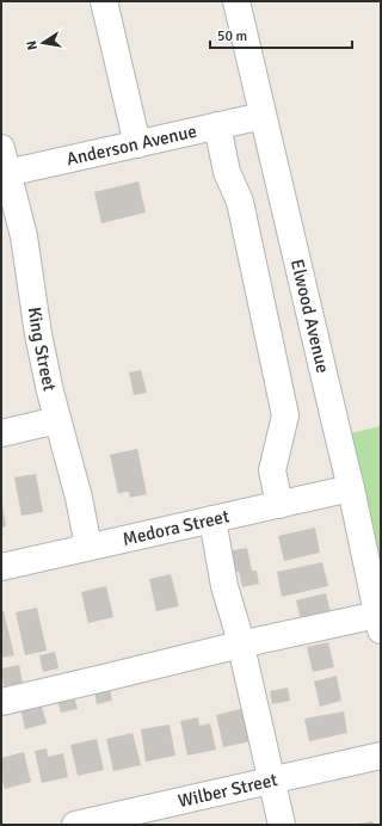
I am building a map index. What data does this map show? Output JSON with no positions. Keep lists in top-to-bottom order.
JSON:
{
  "streets": {
    "street": [
      "Anderson Avenue",
      "Elwood Avenue",
      "King Street",
      "Medora Street",
      "Wilber Street"
    ]
  },
  "crossings": [
    ["Anderson Avenue", "Elwood Avenue"],
    ["Anderson Avenue", "King Street"],
    ["Elwood Avenue", "Medora Street"],
    ["King Street", "Medora Street"]
  ],
  "scale_bar": "50 m",
  "north": "left"
}
